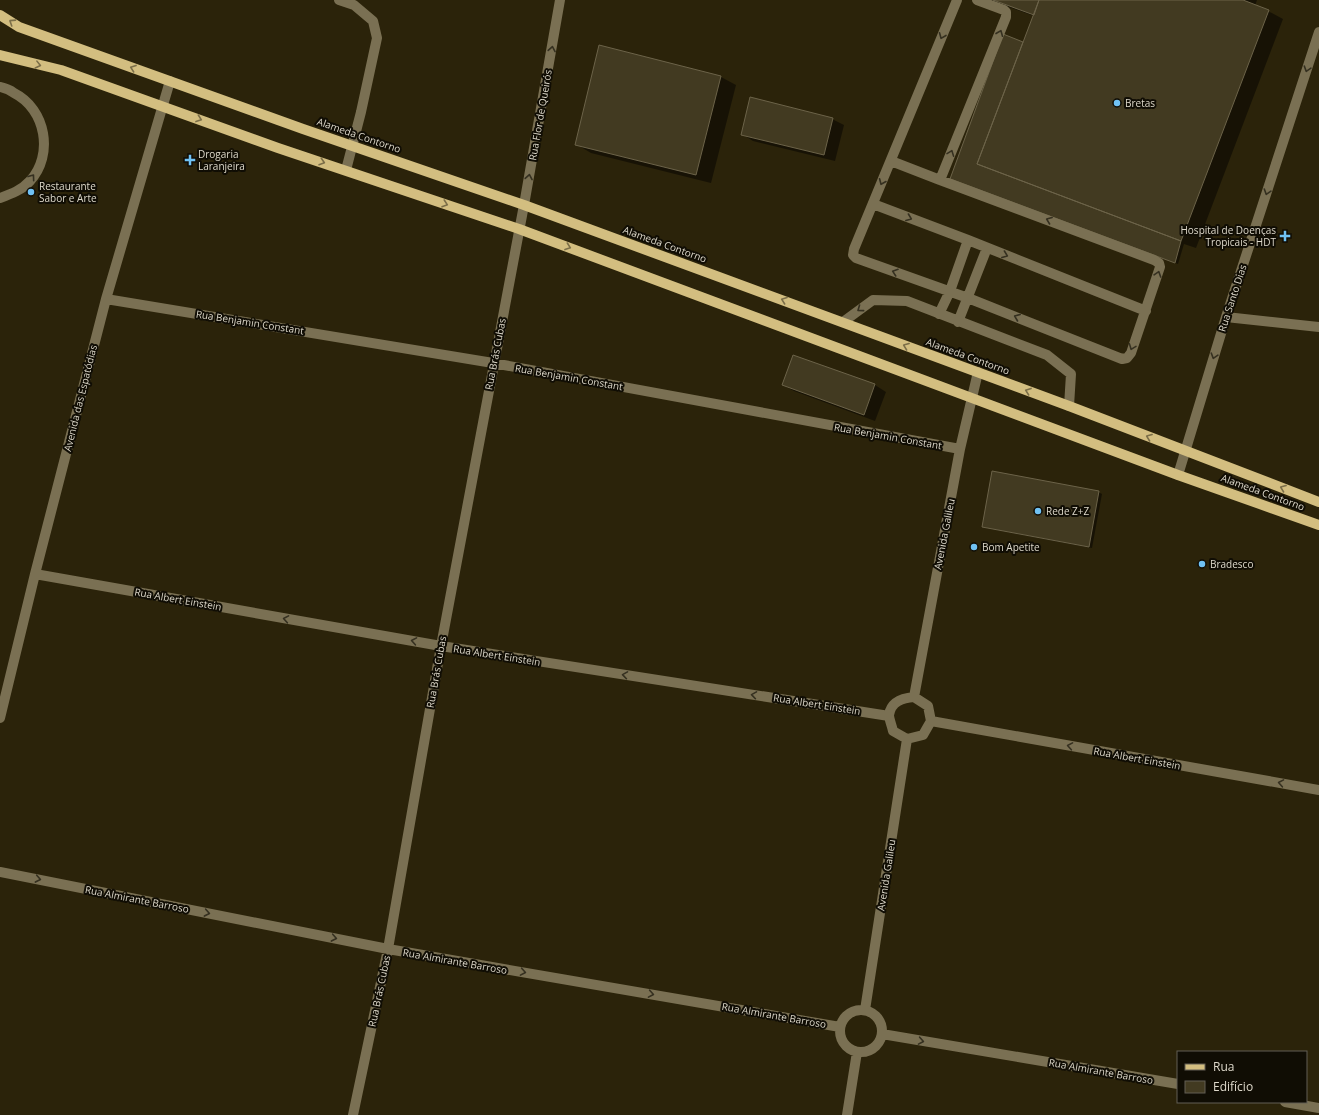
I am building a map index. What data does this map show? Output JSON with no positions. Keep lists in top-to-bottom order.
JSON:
{
  "streets": {
    "main road": ["Alameda Contorno"],
    "street": [
      "Rua Flor de Queirós",
      "Rua Santo Dias",
      "Rua Benjamin Constant",
      "Rua Brás Cubas",
      "Avenida das Espatódias",
      "Avenida Galileu",
      "Rua Albert Einstein",
      "Rua Almirante Barroso"
    ]
  },
  "crossings": [
    ["Rua Flor de Queirós", "Alameda Contorno"],
    ["Rua Flor de Queirós", "Rua Brás Cubas"],
    ["Alameda Contorno", "Rua Santo Dias"],
    ["Alameda Contorno", "Rua Brás Cubas"],
    ["Alameda Contorno", "Avenida das Espatódias"],
    ["Alameda Contorno", "Avenida Galileu"],
    ["Rua Benjamin Constant", "Rua Brás Cubas"],
    ["Rua Benjamin Constant", "Avenida das Espatódias"],
    ["Rua Benjamin Constant", "Avenida Galileu"],
    ["Rua Brás Cubas", "Rua Albert Einstein"],
    ["Rua Brás Cubas", "Rua Almirante Barroso"],
    ["Avenida das Espatódias", "Rua Albert Einstein"],
    ["Avenida Galileu", "Rua Albert Einstein"],
    ["Avenida Galileu", "Rua Almirante Barroso"]
  ],
  "one_way": [
    "Rua Flor de Queirós",
    "Rua Santo Dias",
    "Rua Albert Einstein",
    "Rua Almirante Barroso"
  ],
  "places": {
    "other": [
      "Bretas",
      "Restaurante Sabor e Arte",
      "Rede Z+Z",
      "Bom Apetite",
      "Bradesco"
    ],
    "health": ["Drogaria Laranjeira", "Hospital de Doenças Tropicais - HDT"]
  },
  "legend": ["Rua", "Edifício"]
}
